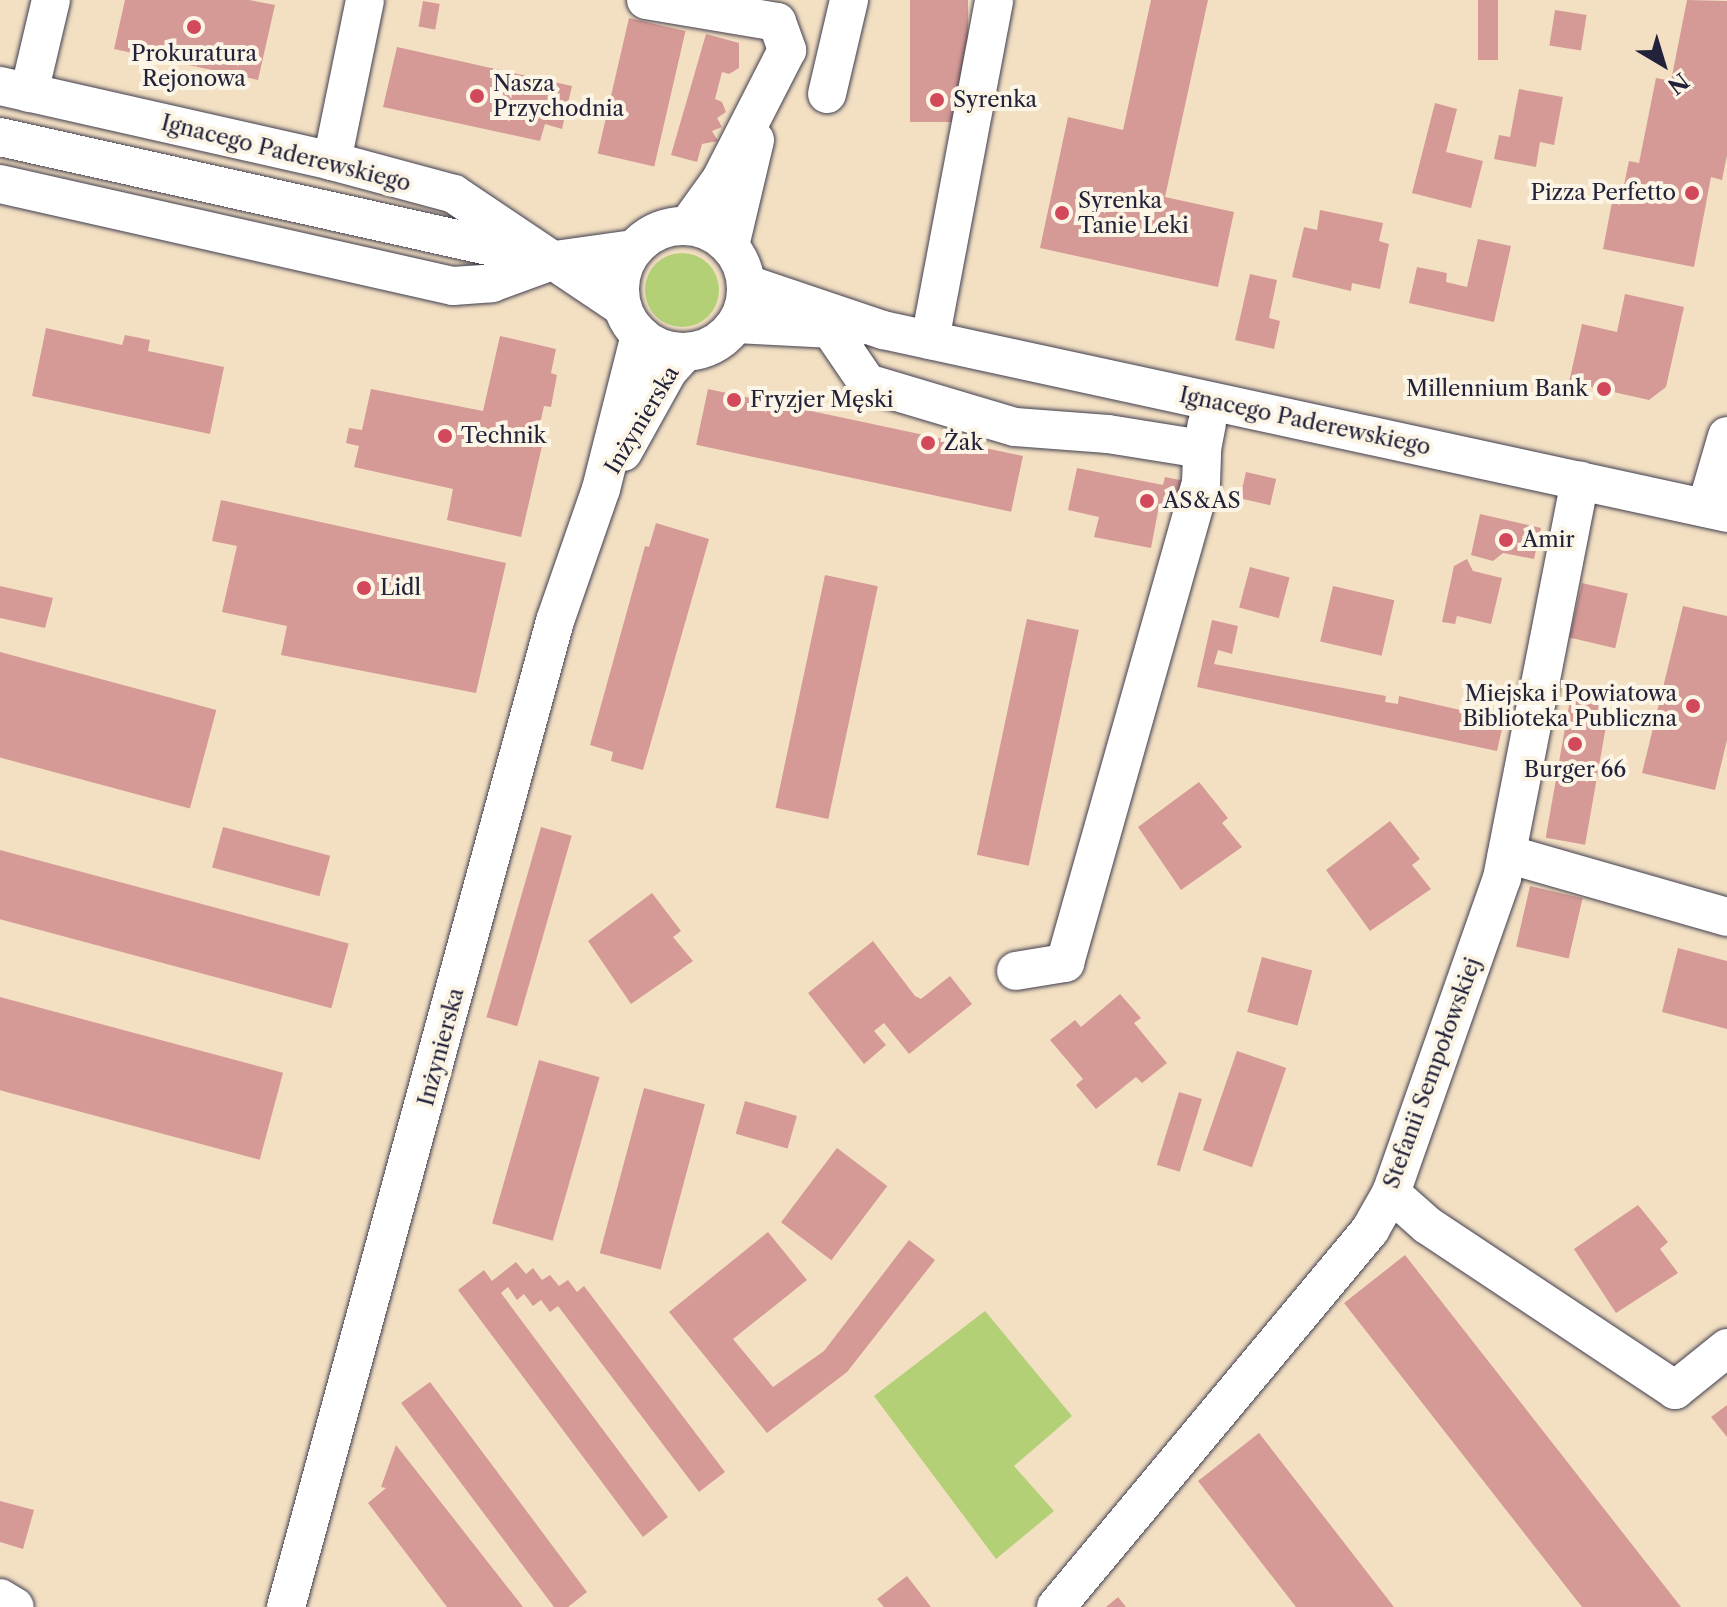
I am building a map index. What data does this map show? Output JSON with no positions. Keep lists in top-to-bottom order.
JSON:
{
  "streets": {
    "street": ["Ignacego Paderewskiego", "Inżynierska", "Stefanii Sempołowskiej"]
  },
  "crossings": [
    ["Ignacego Paderewskiego", "Inżynierska"],
    ["Ignacego Paderewskiego", "Stefanii Sempołowskiej"]
  ],
  "places": [
    "Prokuratura Rejonowa",
    "Nasza Przychodnia",
    "Syrenka",
    "Pizza Perfetto",
    "Syrenka Tanie Leki",
    "Millennium Bank",
    "Fryzjer Męski",
    "Technik",
    "Żak",
    "AS&AS",
    "Amir",
    "Lidl",
    "Miejska i Powiatowa Biblioteka Publiczna",
    "Burger 66"
  ],
  "north": "bottom right"
}
